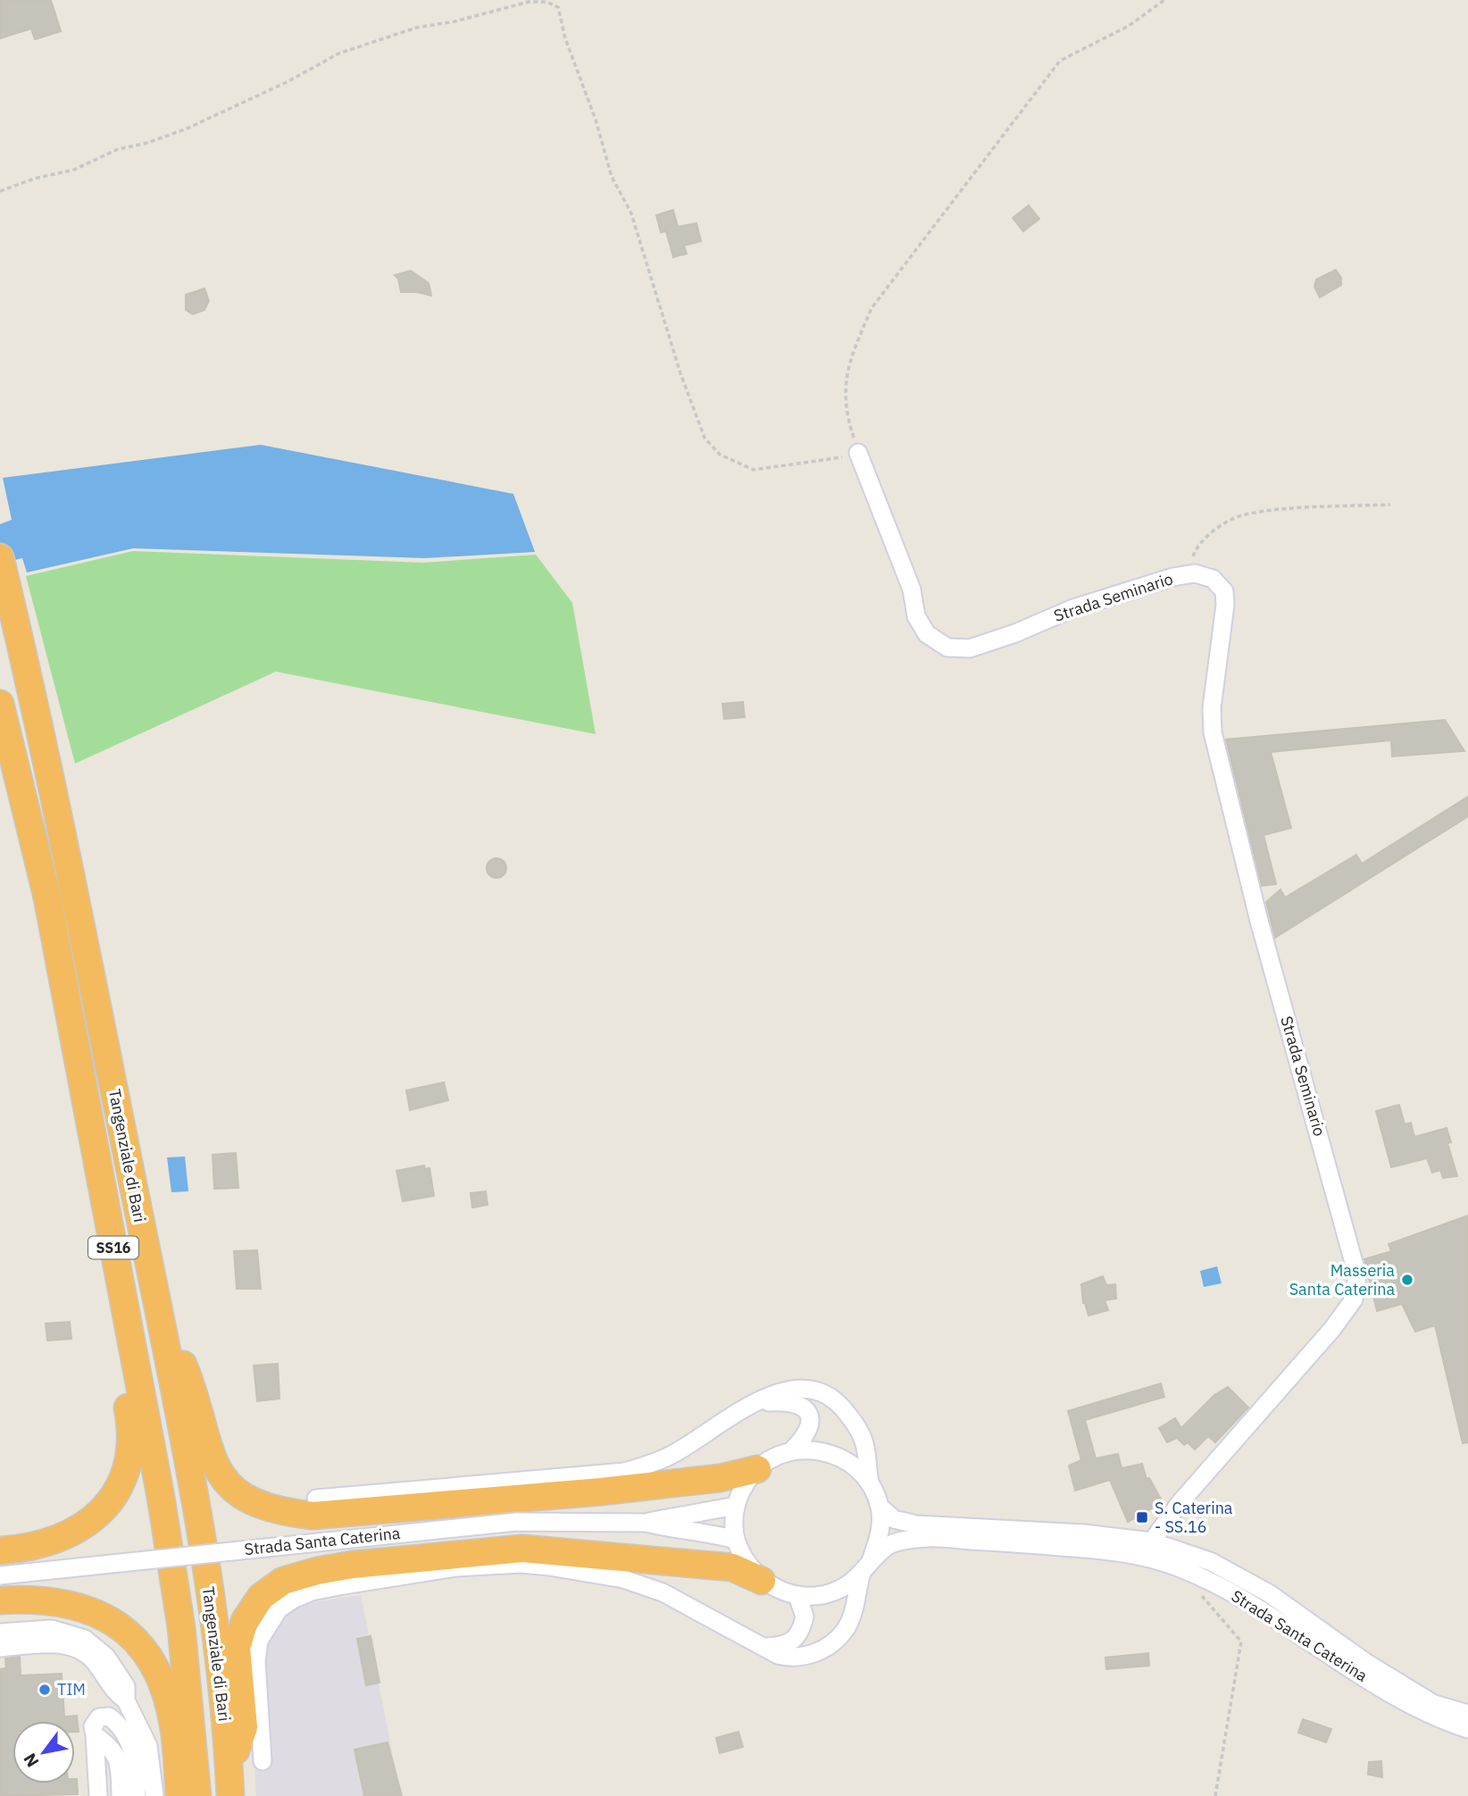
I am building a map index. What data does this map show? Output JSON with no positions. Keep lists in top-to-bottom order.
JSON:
{
  "streets": {
    "highway": ["Tangenziale di Bari", "SS16"],
    "street": ["Strada Seminario", "Strada Santa Caterina"]
  },
  "crossings": [
    ["Strada Seminario", "Strada Santa Caterina"]
  ],
  "places": {
    "other": ["Masseria Santa Caterina", "TIM"],
    "transit": ["S. Caterina - SS.16"]
  },
  "north": "bottom left"
}
